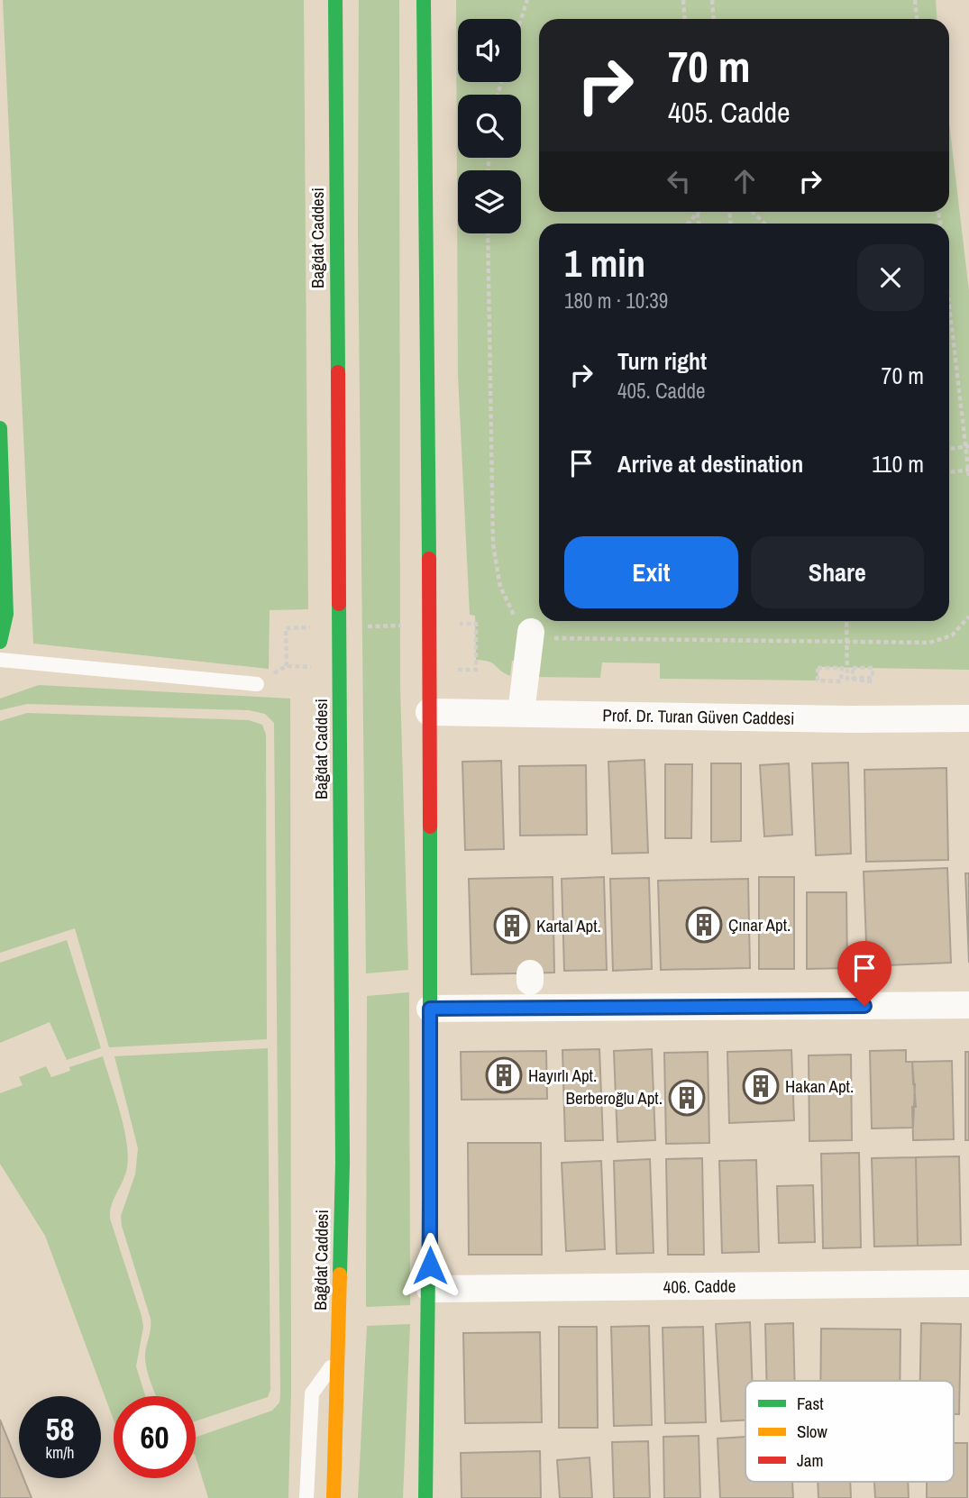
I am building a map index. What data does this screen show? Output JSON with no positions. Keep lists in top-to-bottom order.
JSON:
{
  "streets": {
    "main road": ["Bağdat Caddesi"],
    "street": ["Prof. Dr. Turan Güven Caddesi", "406. Cadde"]
  },
  "places": {
    "building": [
      "Çınar Apt.",
      "Kartal Apt.",
      "Hayırlı Apt.",
      "Hakan Apt.",
      "Berberoğlu Apt."
    ]
  },
  "legend": ["Fast", "Slow", "Jam"],
  "page": {
    "turn": ["70 m", "405. Cadde"],
    "heading": ["1 min", "180 m · 10:39"],
    "list": [
      {
        "name": "Turn right",
        "note": "405. Cadde",
        "value": "70 m"
      },
      {
        "name": "Arrive at destination",
        "value": "110 m"
      }
    ],
    "buttons": ["Exit", "Share"],
    "speed": "58 km/h",
    "limit": "60"
  }
}
